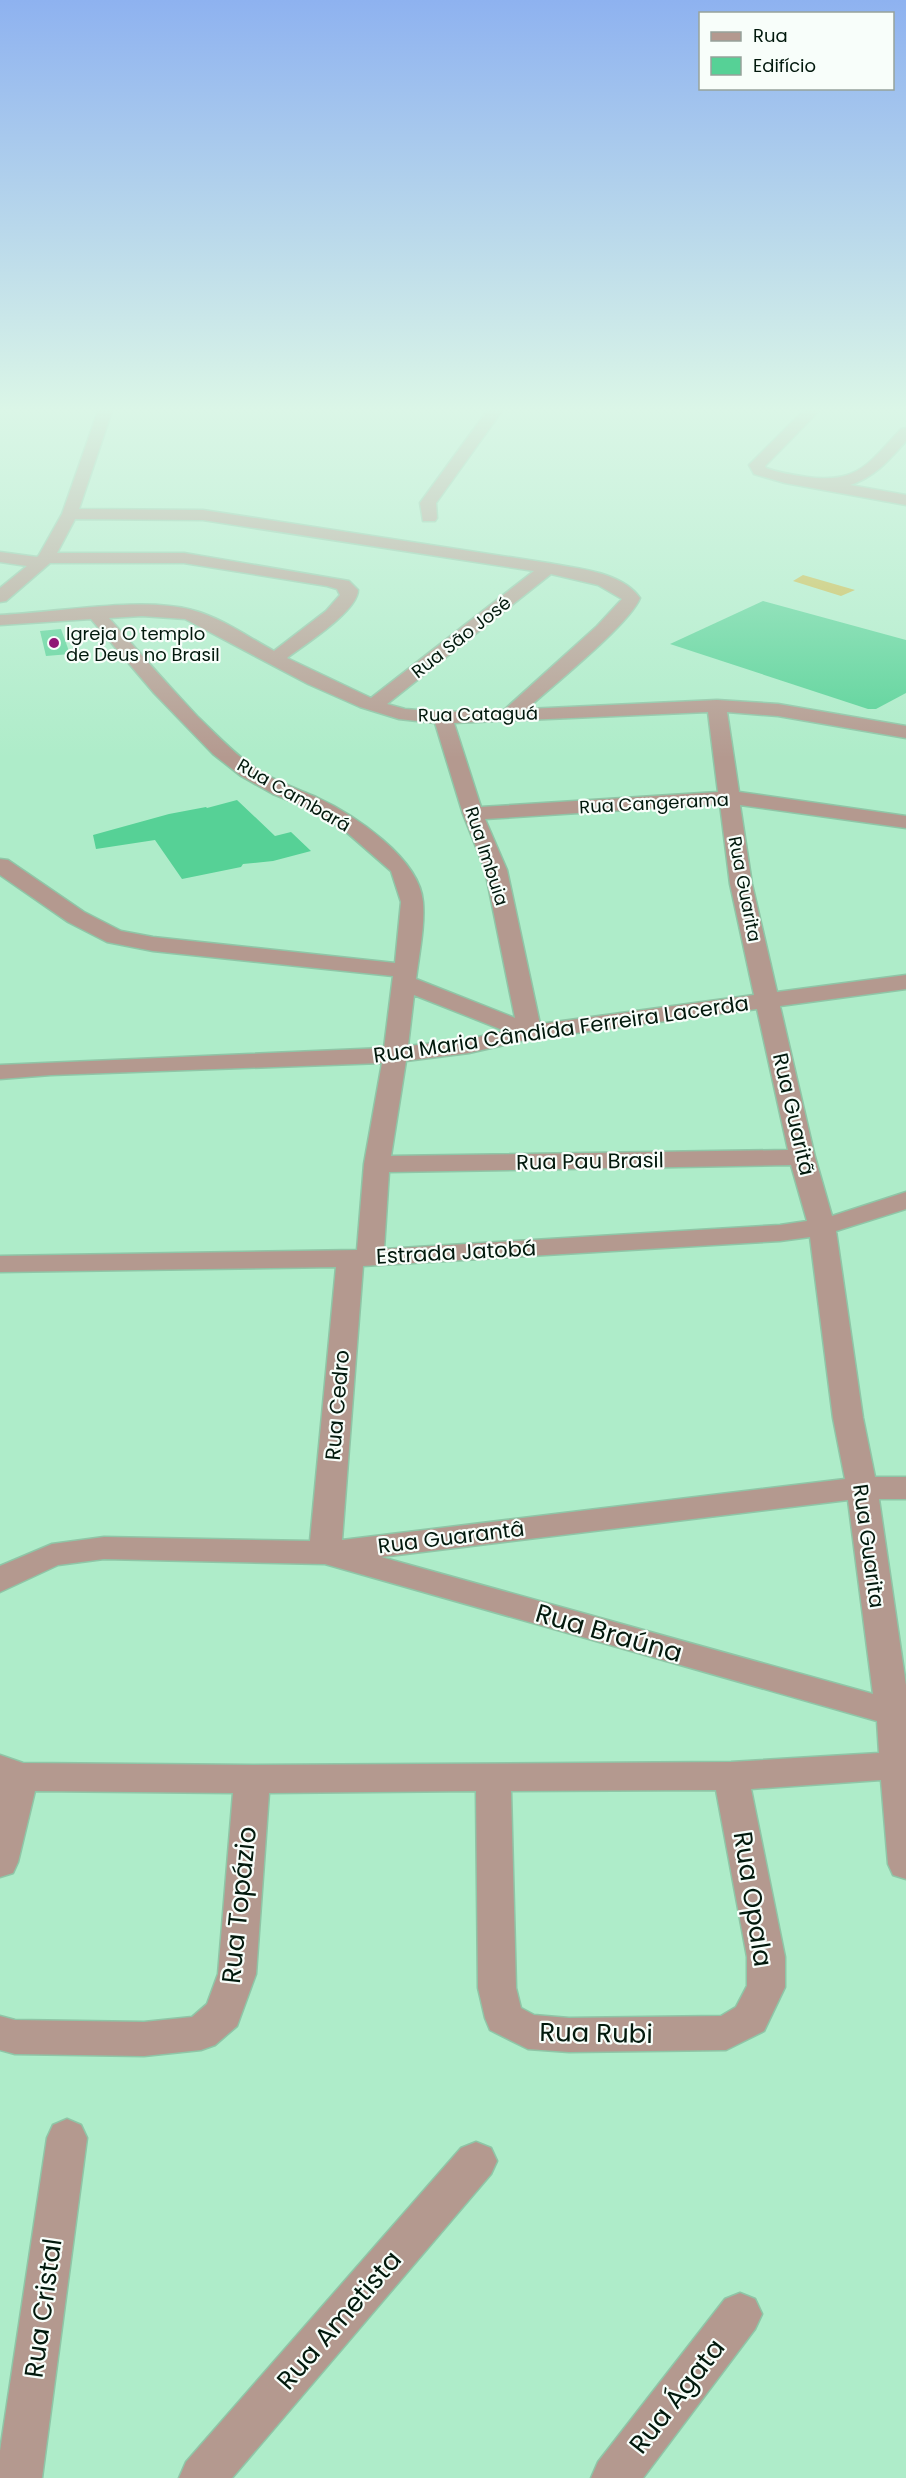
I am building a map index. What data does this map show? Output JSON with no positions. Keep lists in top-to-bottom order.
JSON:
{
  "streets": {
    "street": [
      "Rua São José",
      "Rua Cataguá",
      "Rua Cambará",
      "Rua Cangerama",
      "Rua Imbuia",
      "Rua Guarita",
      "Rua Maria Cândida Ferreira Lacerda",
      "Rua Guaritã",
      "Rua Pau Brasil",
      "Estrada Jatobá",
      "Rua Cedro",
      "Rua Guarantâ",
      "Rua Braúna",
      "Rua Opala",
      "Rua Topázio",
      "Rua Rubi",
      "Rua Cristal",
      "Rua Ametista",
      "Rua Ágata"
    ]
  },
  "crossings": [
    ["Rua São José", "Rua Cataguá"],
    ["Rua Cataguá", "Rua Cambará"],
    ["Rua Cataguá", "Rua Imbuia"],
    ["Rua Cataguá", "Rua Guarita"],
    ["Rua Cambará", "Rua Maria Cândida Ferreira Lacerda"],
    ["Rua Cambará", "Rua Cedro"],
    ["Rua Cangerama", "Rua Imbuia"],
    ["Rua Cangerama", "Rua Guarita"],
    ["Rua Imbuia", "Rua Maria Cândida Ferreira Lacerda"],
    ["Rua Guarita", "Rua Maria Cândida Ferreira Lacerda"],
    ["Rua Guarita", "Rua Guaritã"],
    ["Rua Guarita", "Estrada Jatobá"],
    ["Rua Guarita", "Rua Guarantâ"],
    ["Rua Guarita", "Rua Braúna"],
    ["Rua Maria Cândida Ferreira Lacerda", "Rua Guaritã"],
    ["Rua Maria Cândida Ferreira Lacerda", "Rua Cedro"],
    ["Rua Guaritã", "Rua Pau Brasil"],
    ["Rua Guaritã", "Estrada Jatobá"],
    ["Rua Pau Brasil", "Rua Cedro"],
    ["Estrada Jatobá", "Rua Cedro"],
    ["Rua Cedro", "Rua Guarantâ"],
    ["Rua Cedro", "Rua Braúna"],
    ["Rua Guarantâ", "Rua Braúna"],
    ["Rua Opala", "Rua Rubi"]
  ],
  "places": ["Igreja O templo de Deus no Brasil"],
  "legend": ["Rua", "Edifício"]
}
